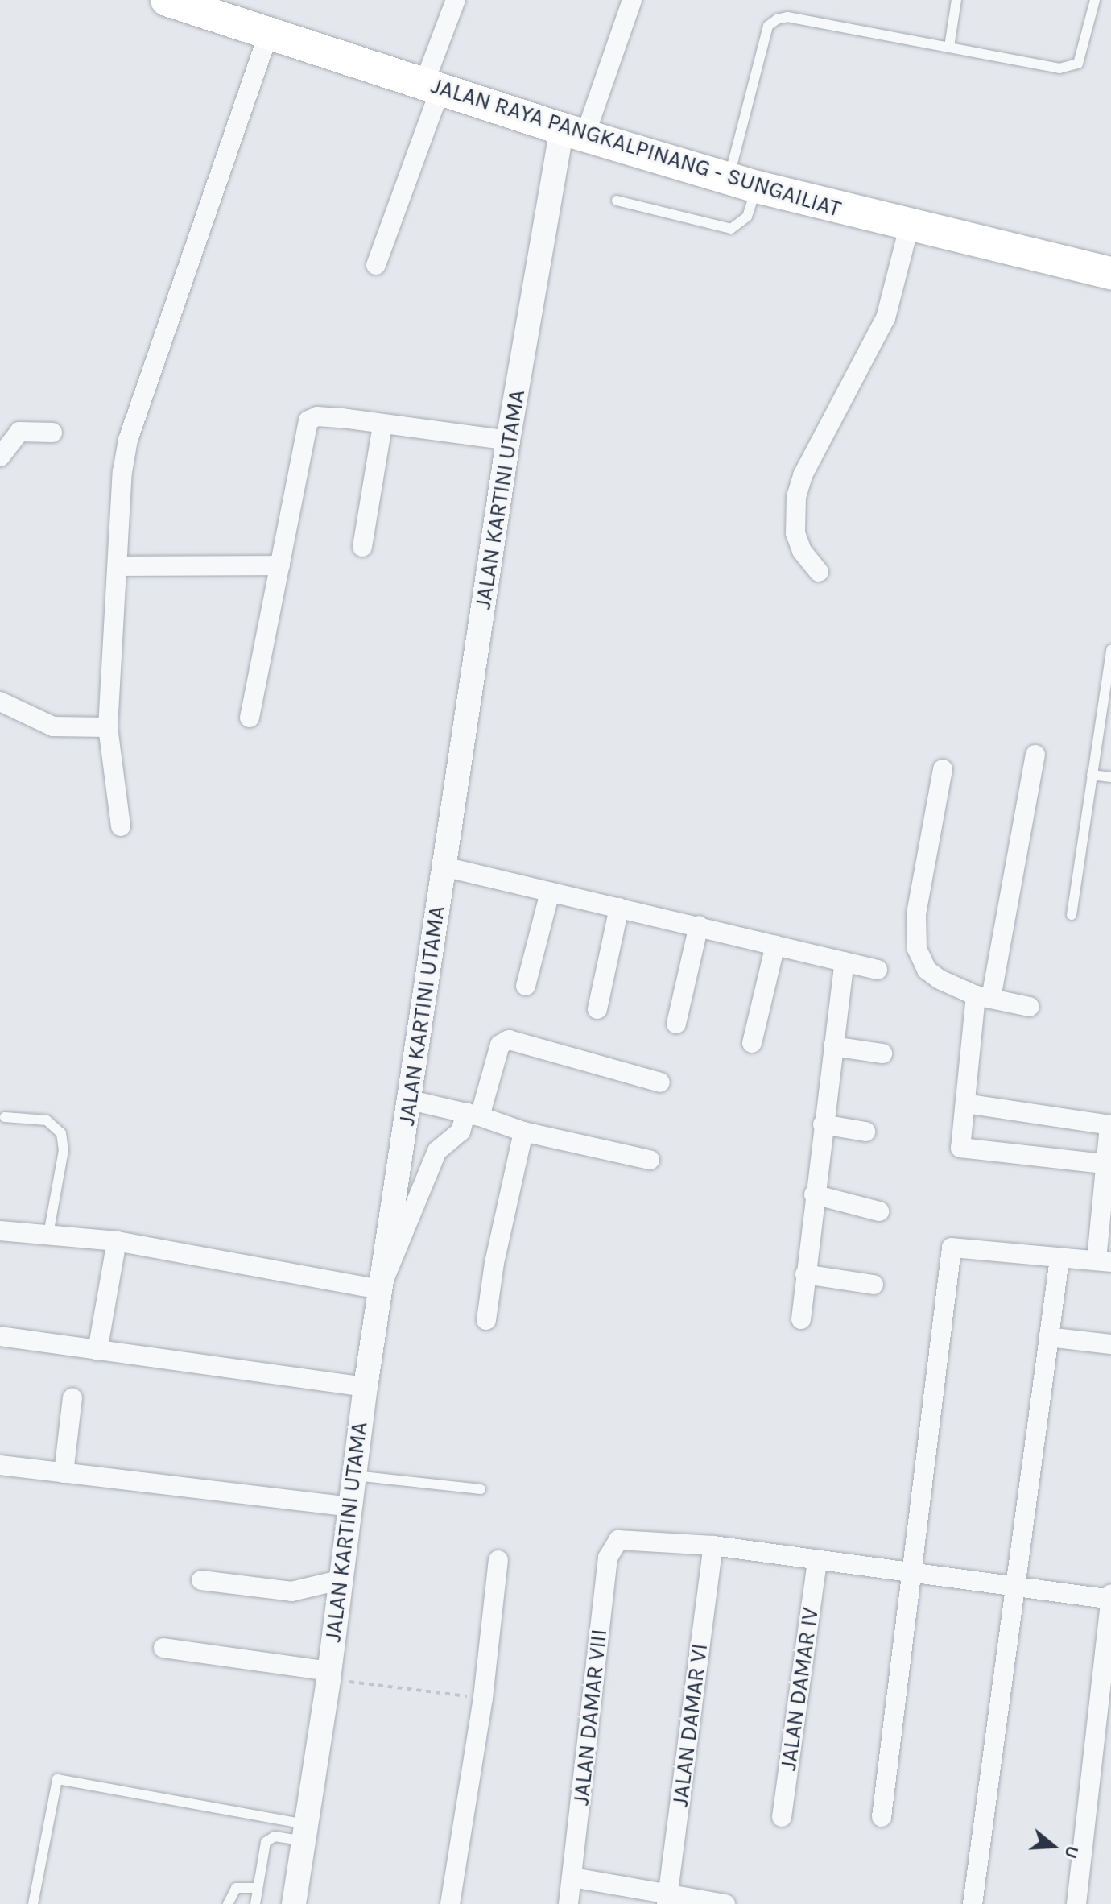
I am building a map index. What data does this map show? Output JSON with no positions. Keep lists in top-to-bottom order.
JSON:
{
  "streets": {
    "highway": ["JALAN RAYA PANGKALPINANG - SUNGAILIAT"],
    "street": [
      "JALAN KARTINI UTAMA",
      "JALAN DAMAR IV",
      "JALAN DAMAR VIII",
      "JALAN DAMAR VI"
    ]
  },
  "crossings": [
    ["JALAN RAYA PANGKALPINANG - SUNGAILIAT", "JALAN KARTINI UTAMA"],
    ["JALAN DAMAR VIII", "JALAN DAMAR VI"]
  ],
  "north": "right"
}
